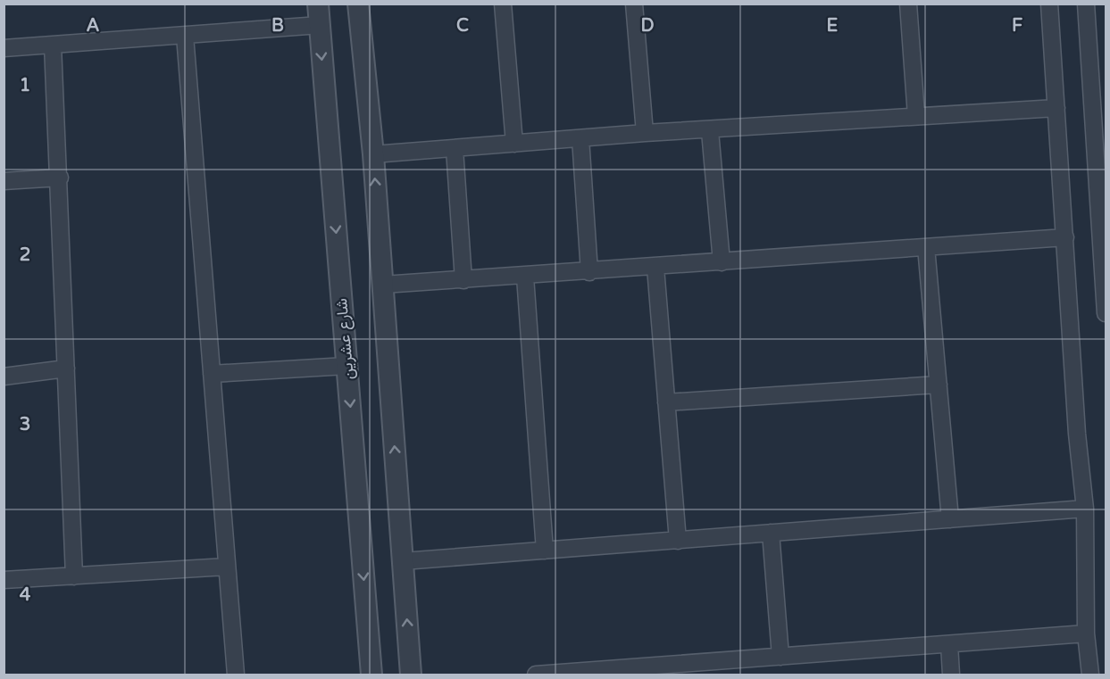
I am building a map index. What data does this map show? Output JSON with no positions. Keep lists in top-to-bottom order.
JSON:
{
  "streets": {
    "street": ["شارع عشرين"]
  },
  "grid": {
    "columns": [
      "A",
      "B",
      "C",
      "D",
      "E",
      "F"
    ],
    "rows": [
      "1",
      "2",
      "3",
      "4"
    ]
  }
}
